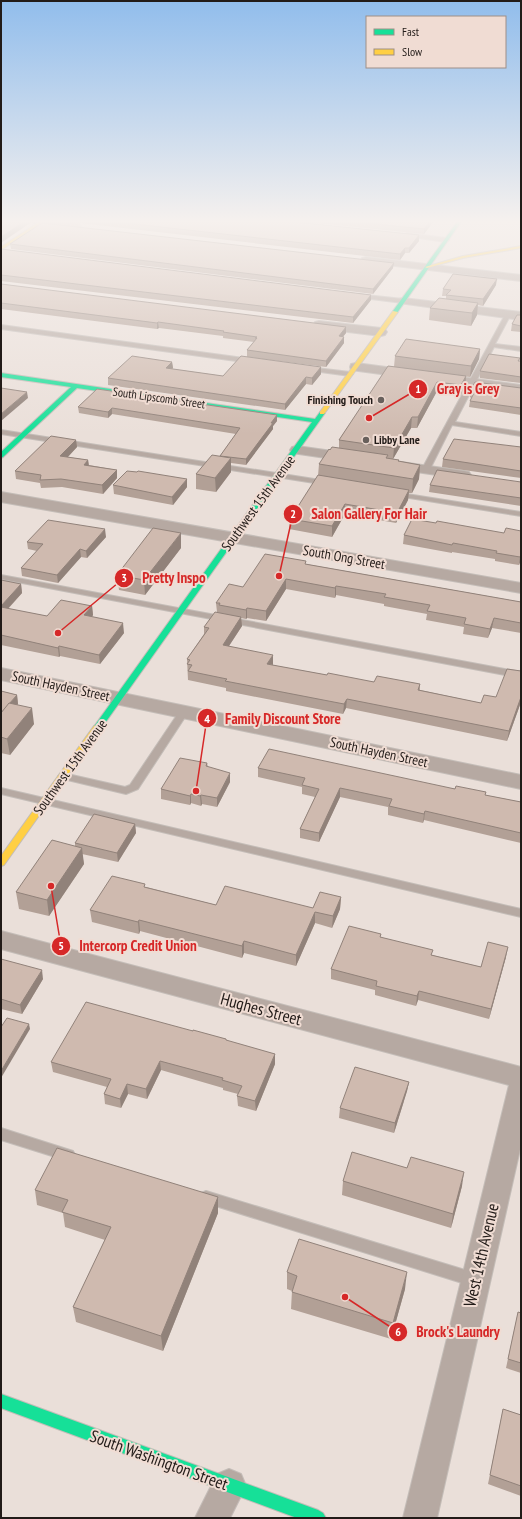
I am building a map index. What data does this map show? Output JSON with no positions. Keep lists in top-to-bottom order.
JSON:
{
  "streets": {
    "main road": ["South Lipscomb Street", "Southwest 15th Avenue", "South Washington Street"],
    "street": [
      "South Ong Street",
      "South Hayden Street",
      "Hughes Street",
      "West 14th Avenue"
    ]
  },
  "crossings": [
    ["South Lipscomb Street", "Southwest 15th Avenue"],
    ["Southwest 15th Avenue", "South Ong Street"],
    ["Southwest 15th Avenue", "South Hayden Street"]
  ],
  "places": [
    "Finishing Touch",
    "Gray is Grey",
    "Libby Lane",
    "Salon Gallery For Hair",
    "Pretty Inspo",
    "Family Discount Store",
    "Intercorp Credit Union",
    "Brock's Laundry"
  ],
  "legend": ["Fast", "Slow"]
}
